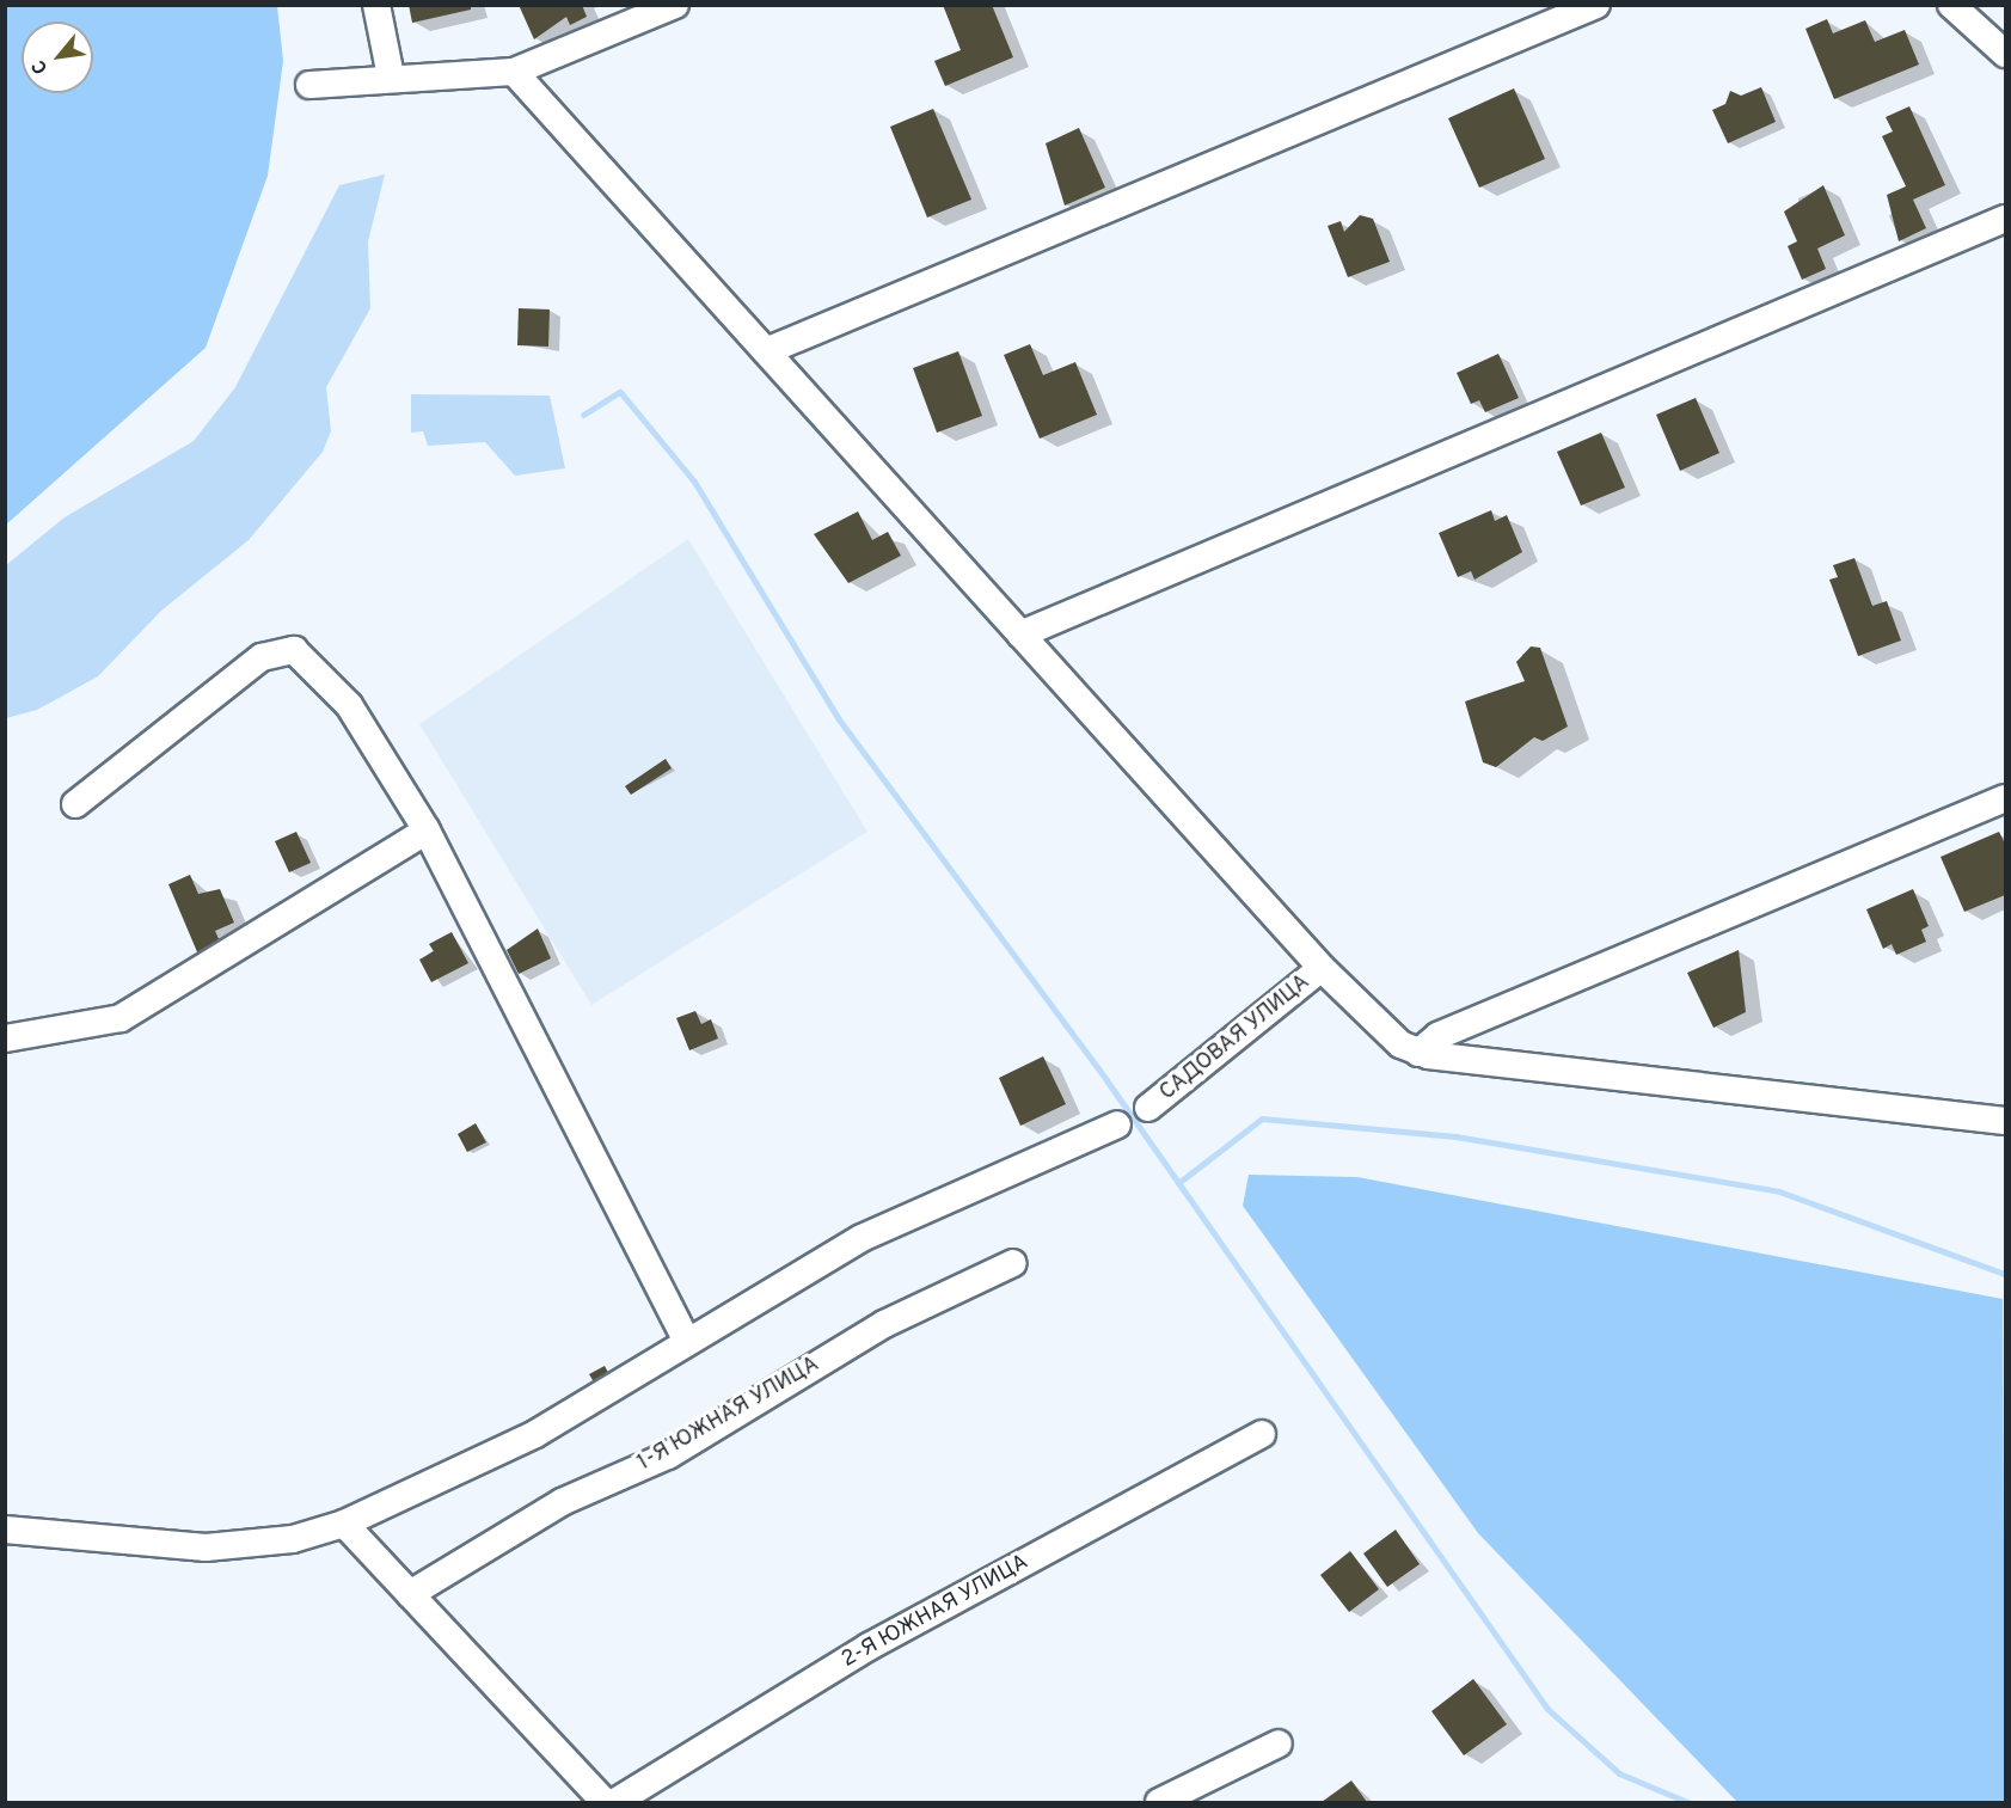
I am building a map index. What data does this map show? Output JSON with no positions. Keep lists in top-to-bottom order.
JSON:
{
  "streets": {
    "street": ["САДОВАЯ УЛИЦА", "1-Я ЮЖНАЯ УЛИЦА", "2-Я ЮЖНАЯ УЛИЦА"]
  },
  "north": "bottom left"
}
